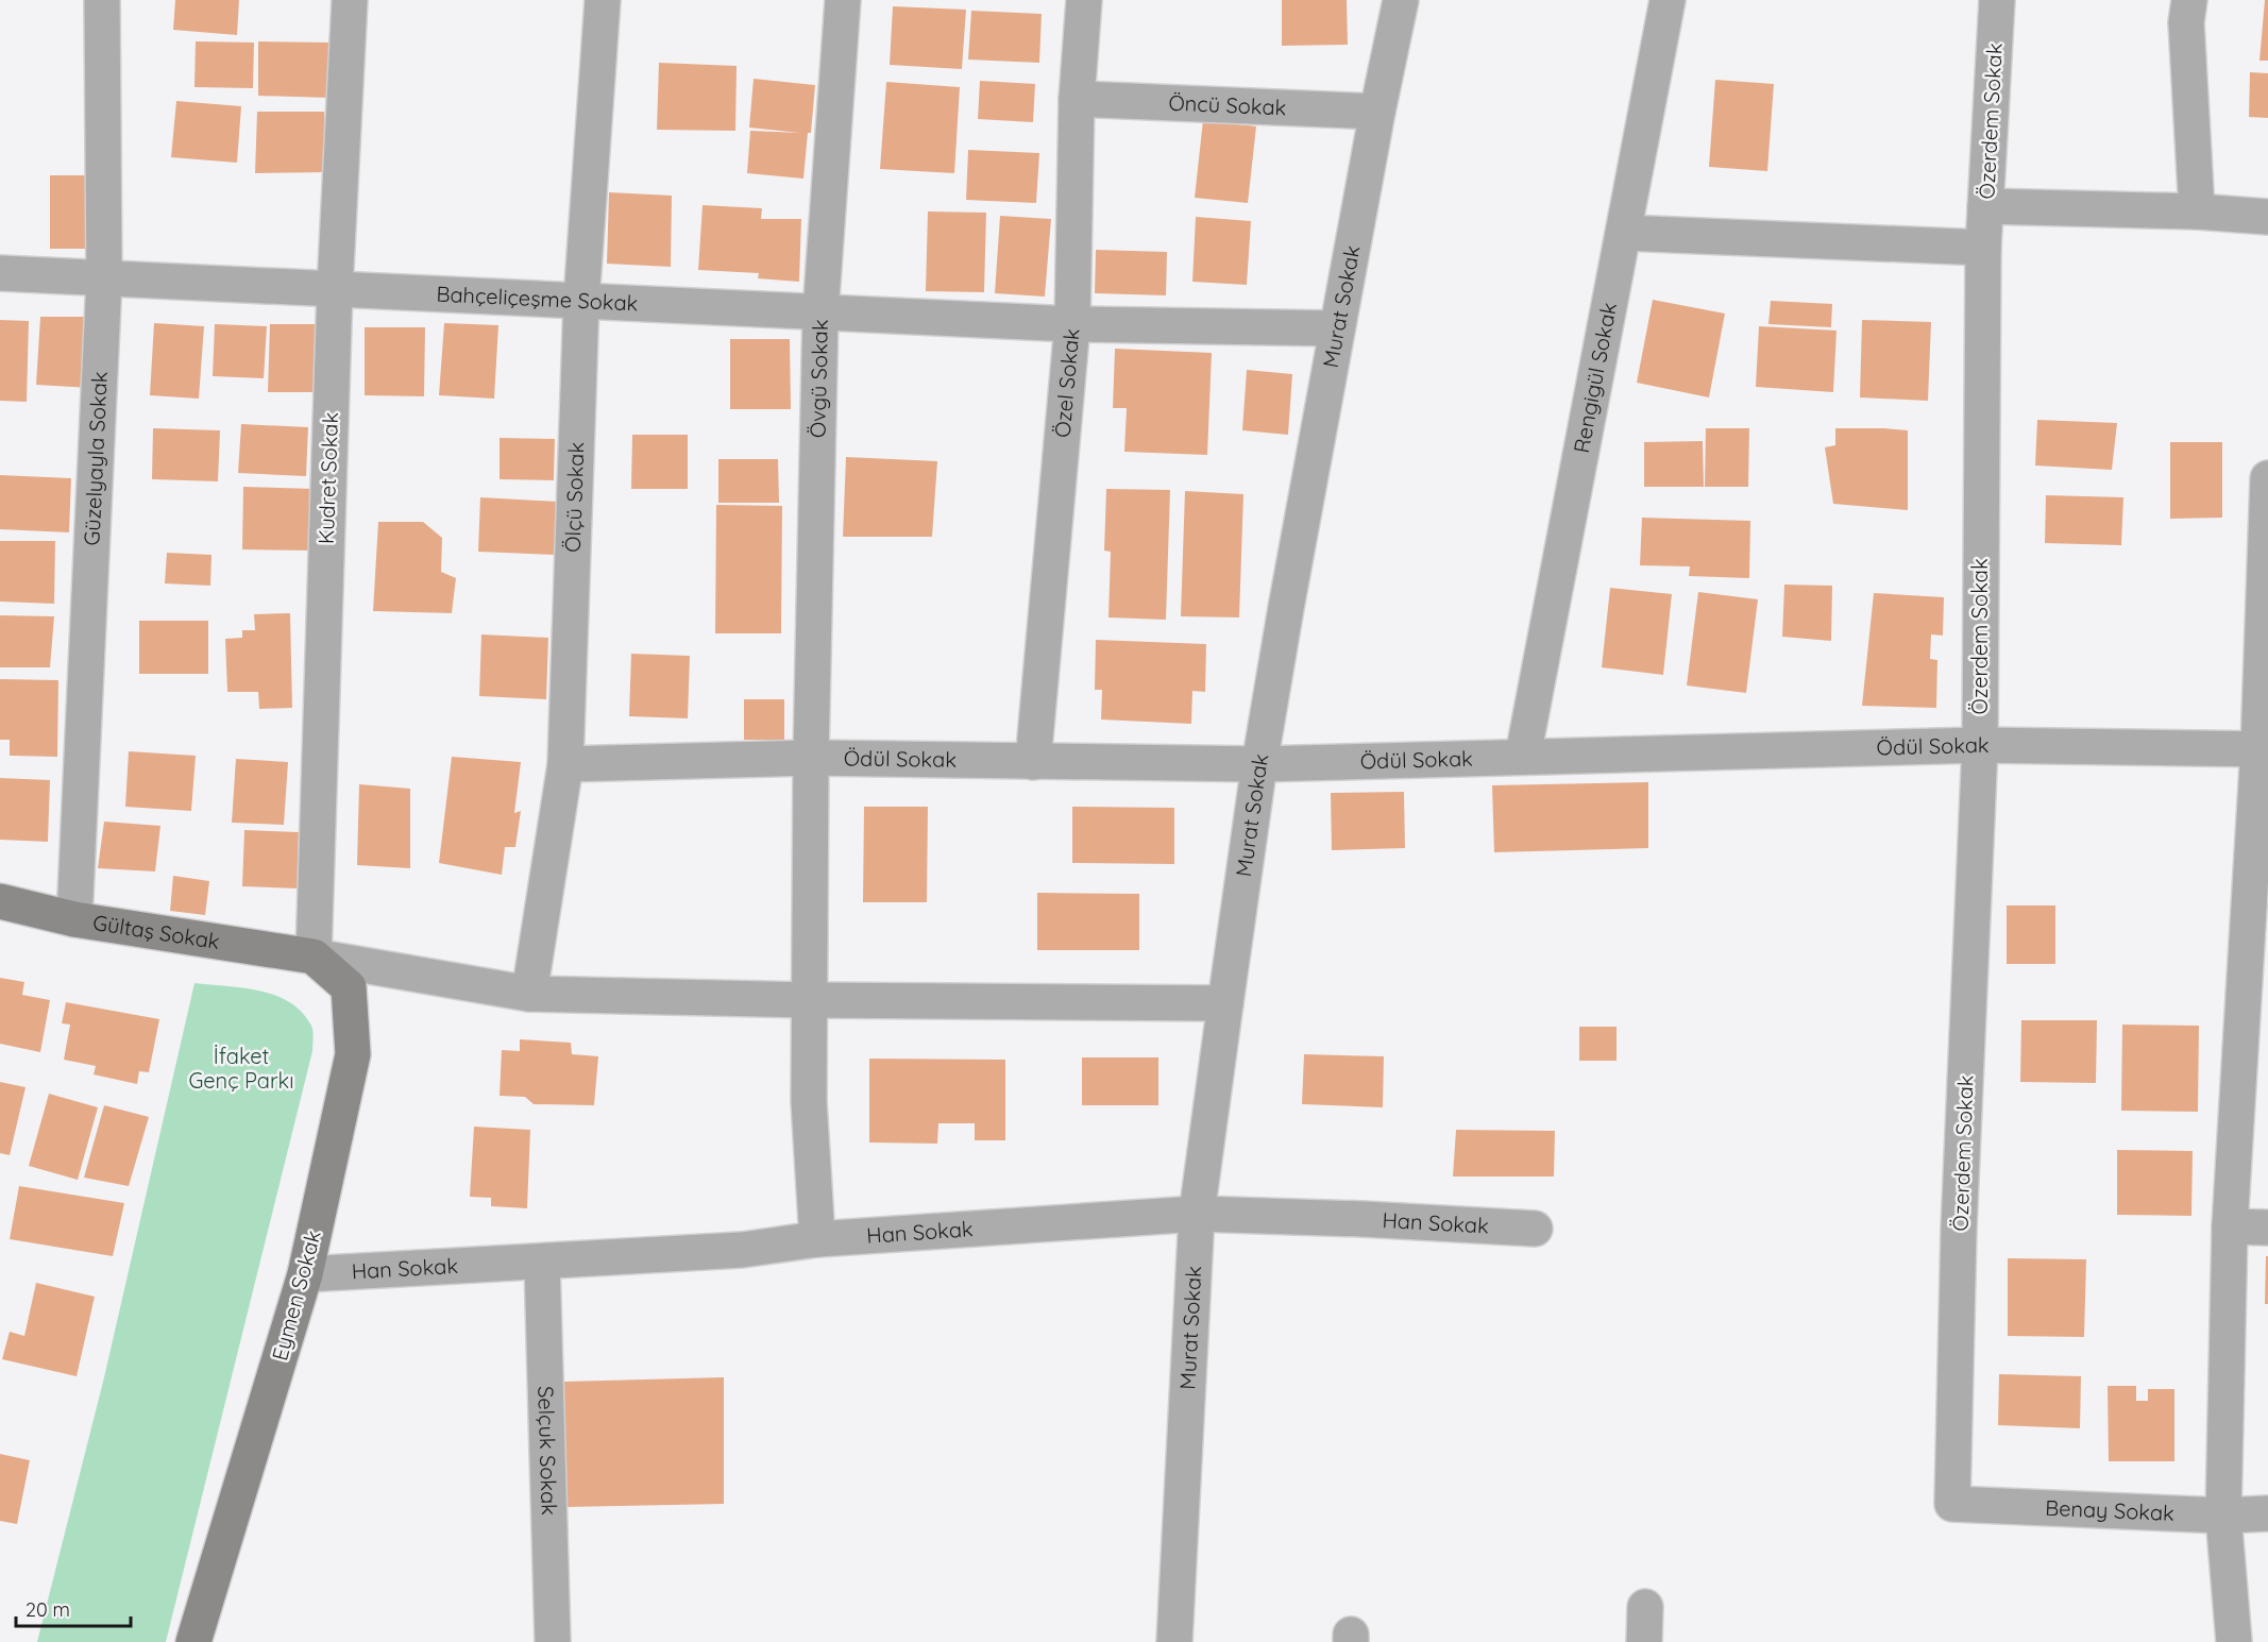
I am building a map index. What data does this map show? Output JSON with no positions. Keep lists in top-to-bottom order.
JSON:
{
  "streets": {
    "main road": ["Gültaş Sokak", "Eymen Sokak"],
    "street": [
      "Öncü Sokak",
      "Özerdem Sokak",
      "Bahçeliçeşme Sokak",
      "Murat Sokak",
      "Övgü Sokak",
      "Rengigül Sokak",
      "Özel Sokak",
      "Güzelyayla Sokak",
      "Kudret Sokak",
      "Ölçü Sokak",
      "Ödül Sokak",
      "Han Sokak",
      "Selçuk Sokak",
      "Benay Sokak"
    ]
  },
  "crossings": [
    ["Öncü Sokak", "Murat Sokak"],
    ["Öncü Sokak", "Özel Sokak"],
    ["Özerdem Sokak", "Ödül Sokak"],
    ["Özerdem Sokak", "Benay Sokak"],
    ["Bahçeliçeşme Sokak", "Murat Sokak"],
    ["Bahçeliçeşme Sokak", "Övgü Sokak"],
    ["Bahçeliçeşme Sokak", "Özel Sokak"],
    ["Bahçeliçeşme Sokak", "Güzelyayla Sokak"],
    ["Bahçeliçeşme Sokak", "Kudret Sokak"],
    ["Bahçeliçeşme Sokak", "Ölçü Sokak"],
    ["Murat Sokak", "Ödül Sokak"],
    ["Murat Sokak", "Han Sokak"],
    ["Övgü Sokak", "Ödül Sokak"],
    ["Övgü Sokak", "Han Sokak"],
    ["Rengigül Sokak", "Ödül Sokak"],
    ["Özel Sokak", "Ödül Sokak"],
    ["Güzelyayla Sokak", "Gültaş Sokak"],
    ["Kudret Sokak", "Gültaş Sokak"],
    ["Kudret Sokak", "Eymen Sokak"],
    ["Ölçü Sokak", "Ödül Sokak"],
    ["Gültaş Sokak", "Eymen Sokak"],
    ["Han Sokak", "Eymen Sokak"],
    ["Han Sokak", "Selçuk Sokak"]
  ],
  "parks": ["İfaket Genç Parkı"],
  "scale_bar": "20 m"
}
